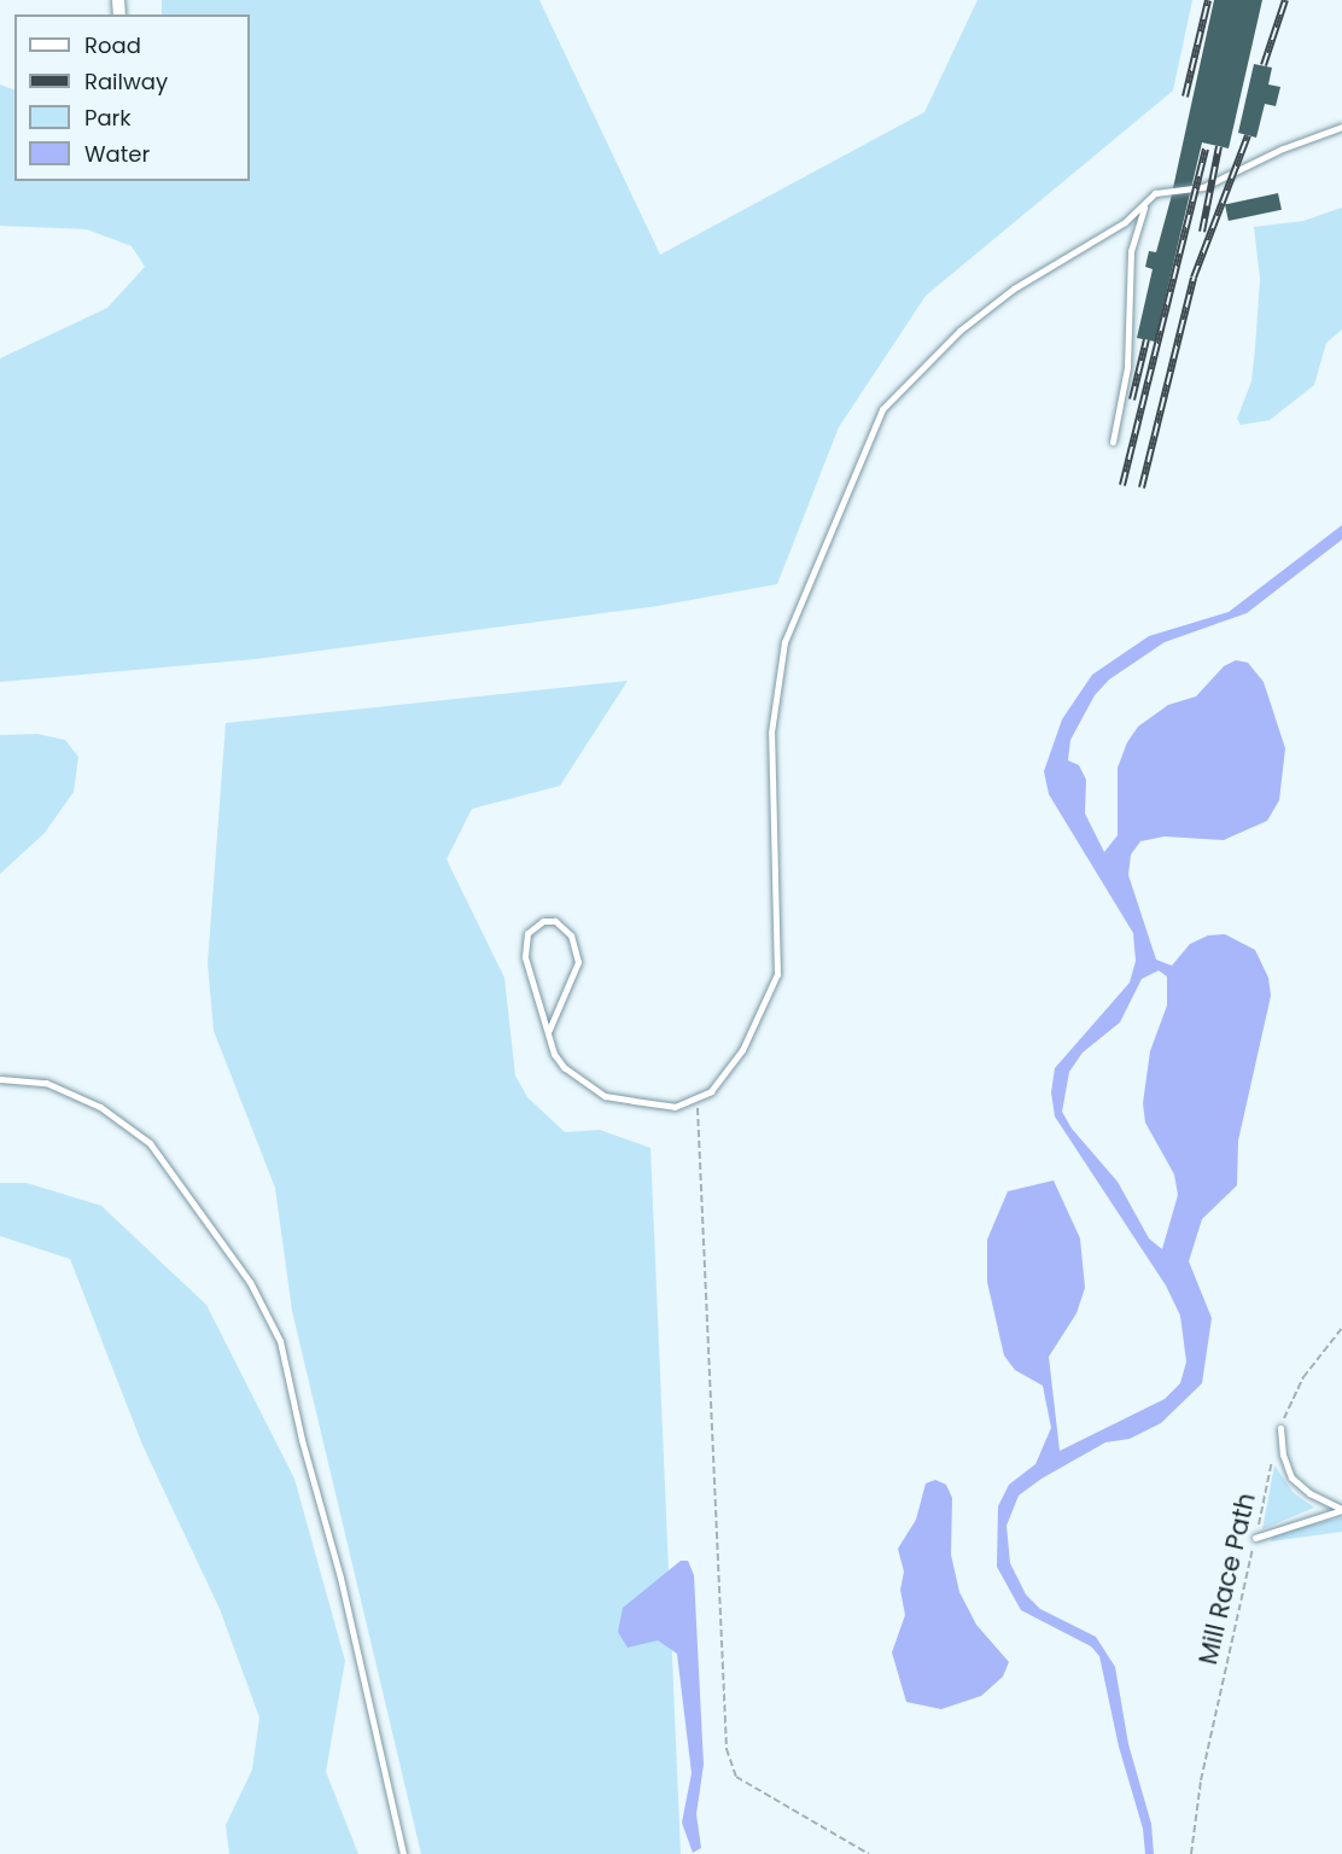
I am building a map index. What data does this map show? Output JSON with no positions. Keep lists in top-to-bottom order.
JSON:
{
  "streets": {
    "path": ["Mill Race Path"]
  },
  "legend": [
    "Road",
    "Railway",
    "Park",
    "Water"
  ]
}
